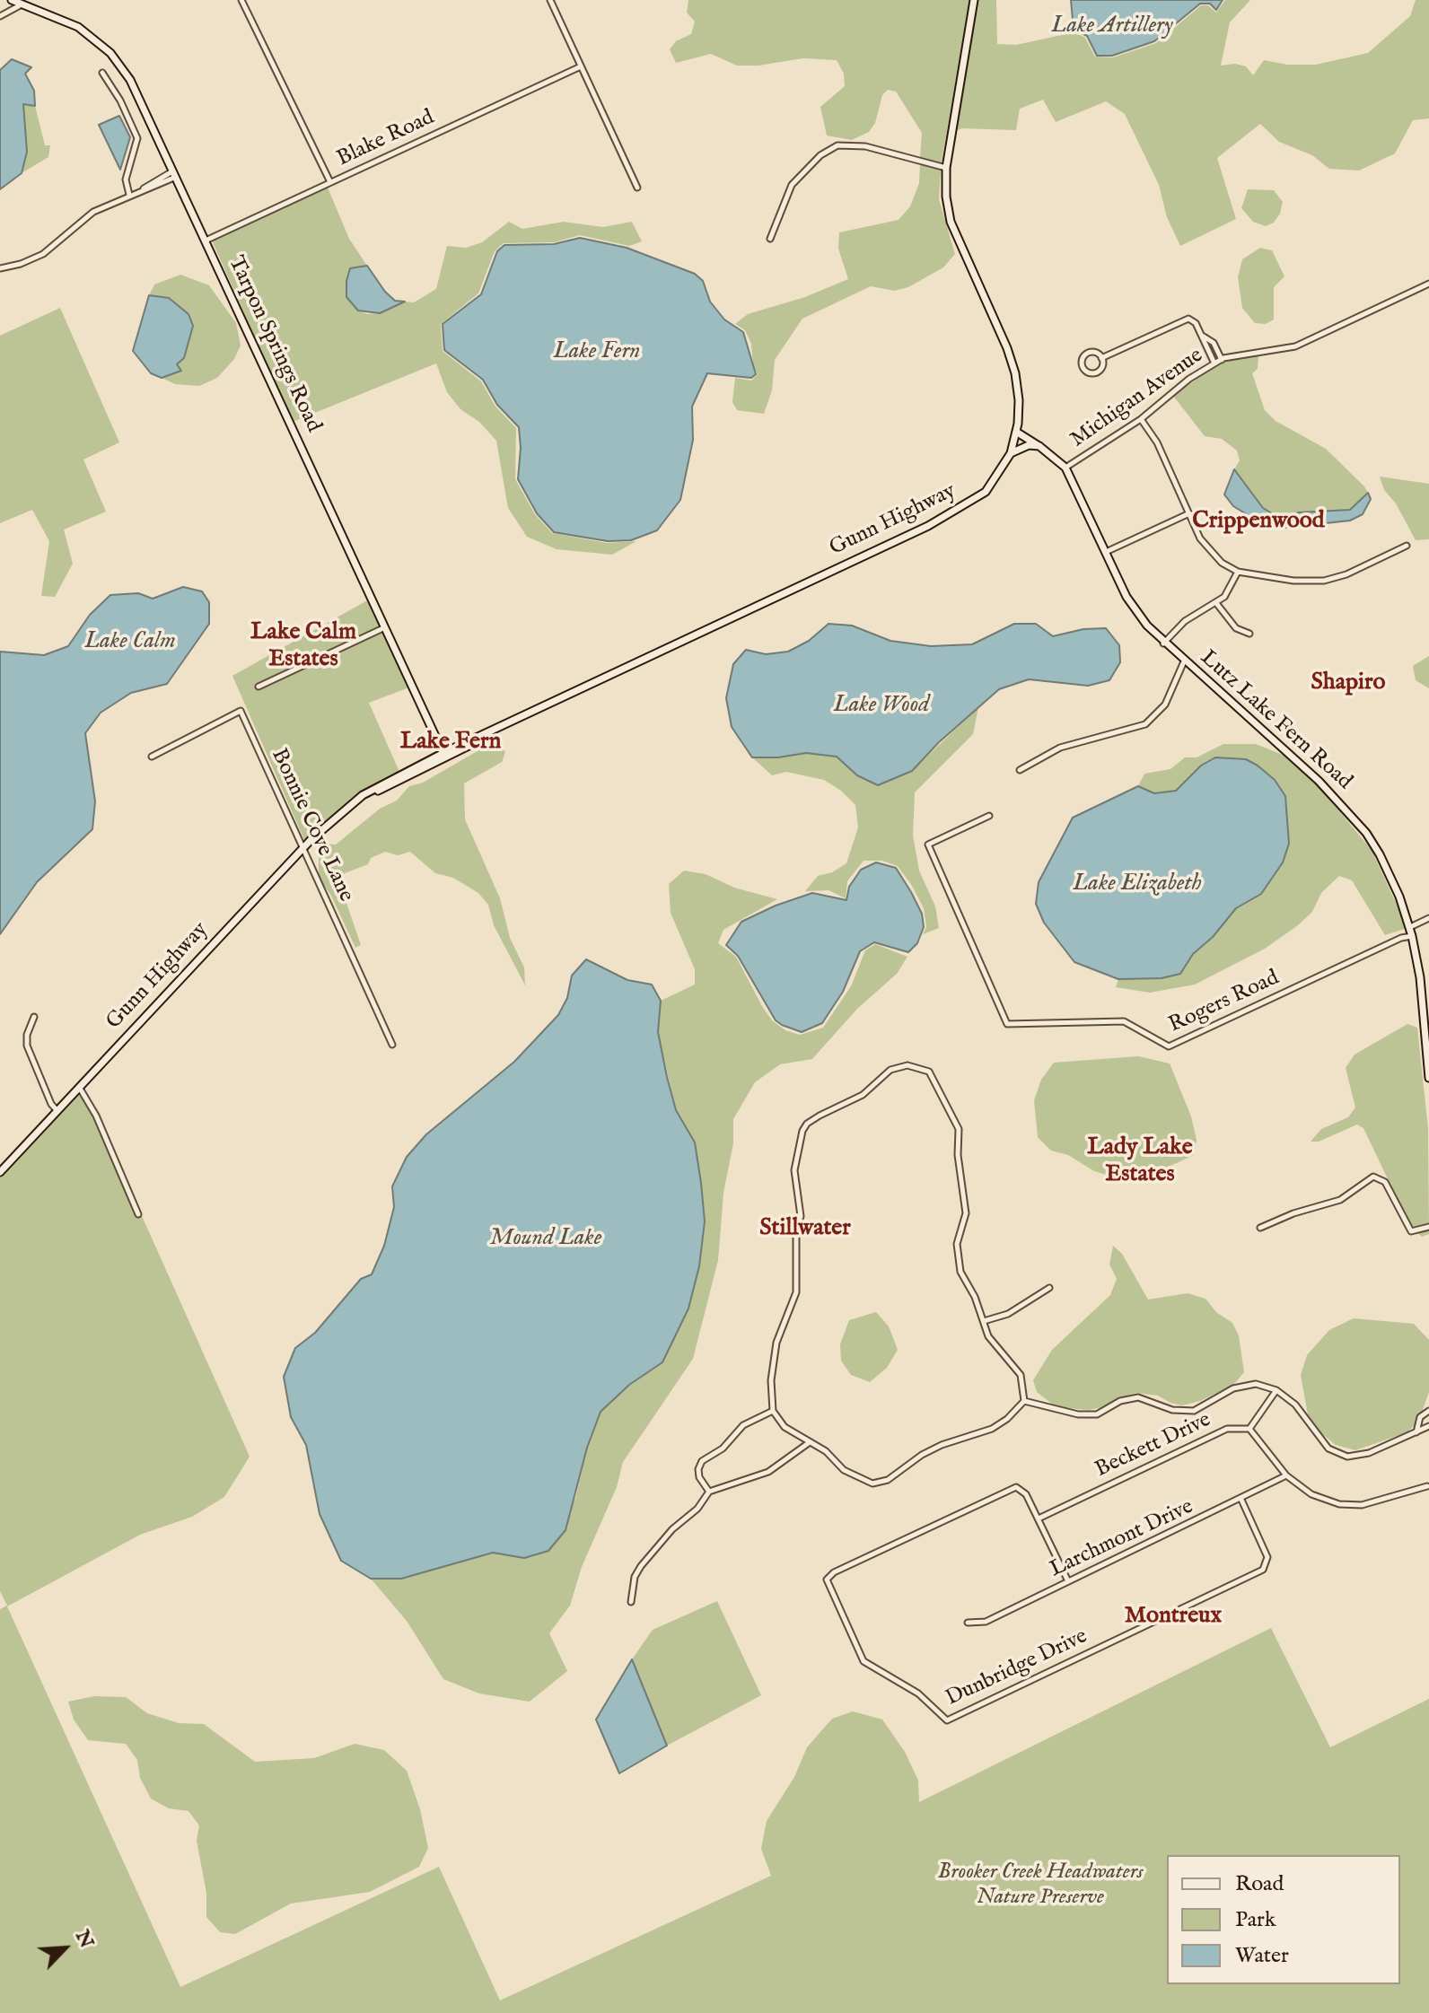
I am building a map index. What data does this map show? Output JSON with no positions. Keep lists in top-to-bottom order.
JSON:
{
  "streets": {
    "main road": ["Tarpon Springs Road", "Gunn Highway", "Lutz Lake Fern Road"],
    "street": [
      "Blake Road",
      "Michigan Avenue",
      "Bonnie Cove Lane",
      "Rogers Road",
      "Beckett Drive",
      "Larchmont Drive",
      "Dunbridge Drive"
    ]
  },
  "crossings": [
    ["Blake Road", "Tarpon Springs Road"],
    ["Tarpon Springs Road", "Gunn Highway"],
    ["Michigan Avenue", "Lutz Lake Fern Road"],
    ["Gunn Highway", "Lutz Lake Fern Road"],
    ["Gunn Highway", "Bonnie Cove Lane"],
    ["Lutz Lake Fern Road", "Rogers Road"],
    ["Beckett Drive", "Dunbridge Drive"],
    ["Larchmont Drive", "Dunbridge Drive"]
  ],
  "districts": [
    "Crippenwood",
    "Lake Calm Estates",
    "Shapiro",
    "Lake Fern",
    "Lady Lake Estates",
    "Stillwater",
    "Montreux"
  ],
  "water": [
    "Lake Artillery",
    "Lake Fern",
    "Lake Calm",
    "Lake Wood",
    "Lake Elizabeth",
    "Mound Lake"
  ],
  "parks": ["Brooker Creek Headwaters Nature Preserve"],
  "legend": ["Road", "Park", "Water"],
  "north": "top right"
}
